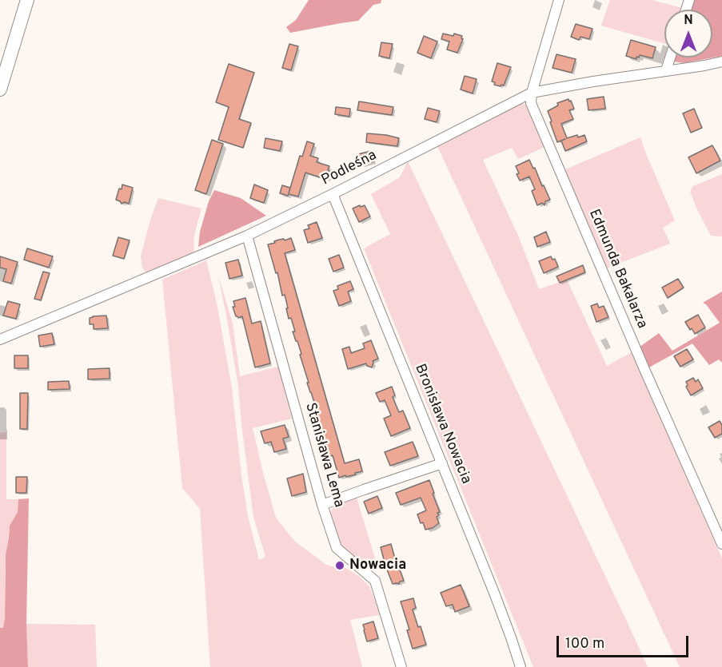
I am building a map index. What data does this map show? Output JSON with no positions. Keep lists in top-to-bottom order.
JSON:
{
  "streets": {
    "street": [
      "Podleśna",
      "Edmunda Bakalarza",
      "Bronisława Nowacia",
      "Stanisława Lema"
    ]
  },
  "crossings": [
    ["Podleśna", "Edmunda Bakalarza"],
    ["Podleśna", "Bronisława Nowacia"],
    ["Podleśna", "Stanisława Lema"]
  ],
  "places": ["Nowacia"],
  "scale_bar": "100 m",
  "north": "top"
}
